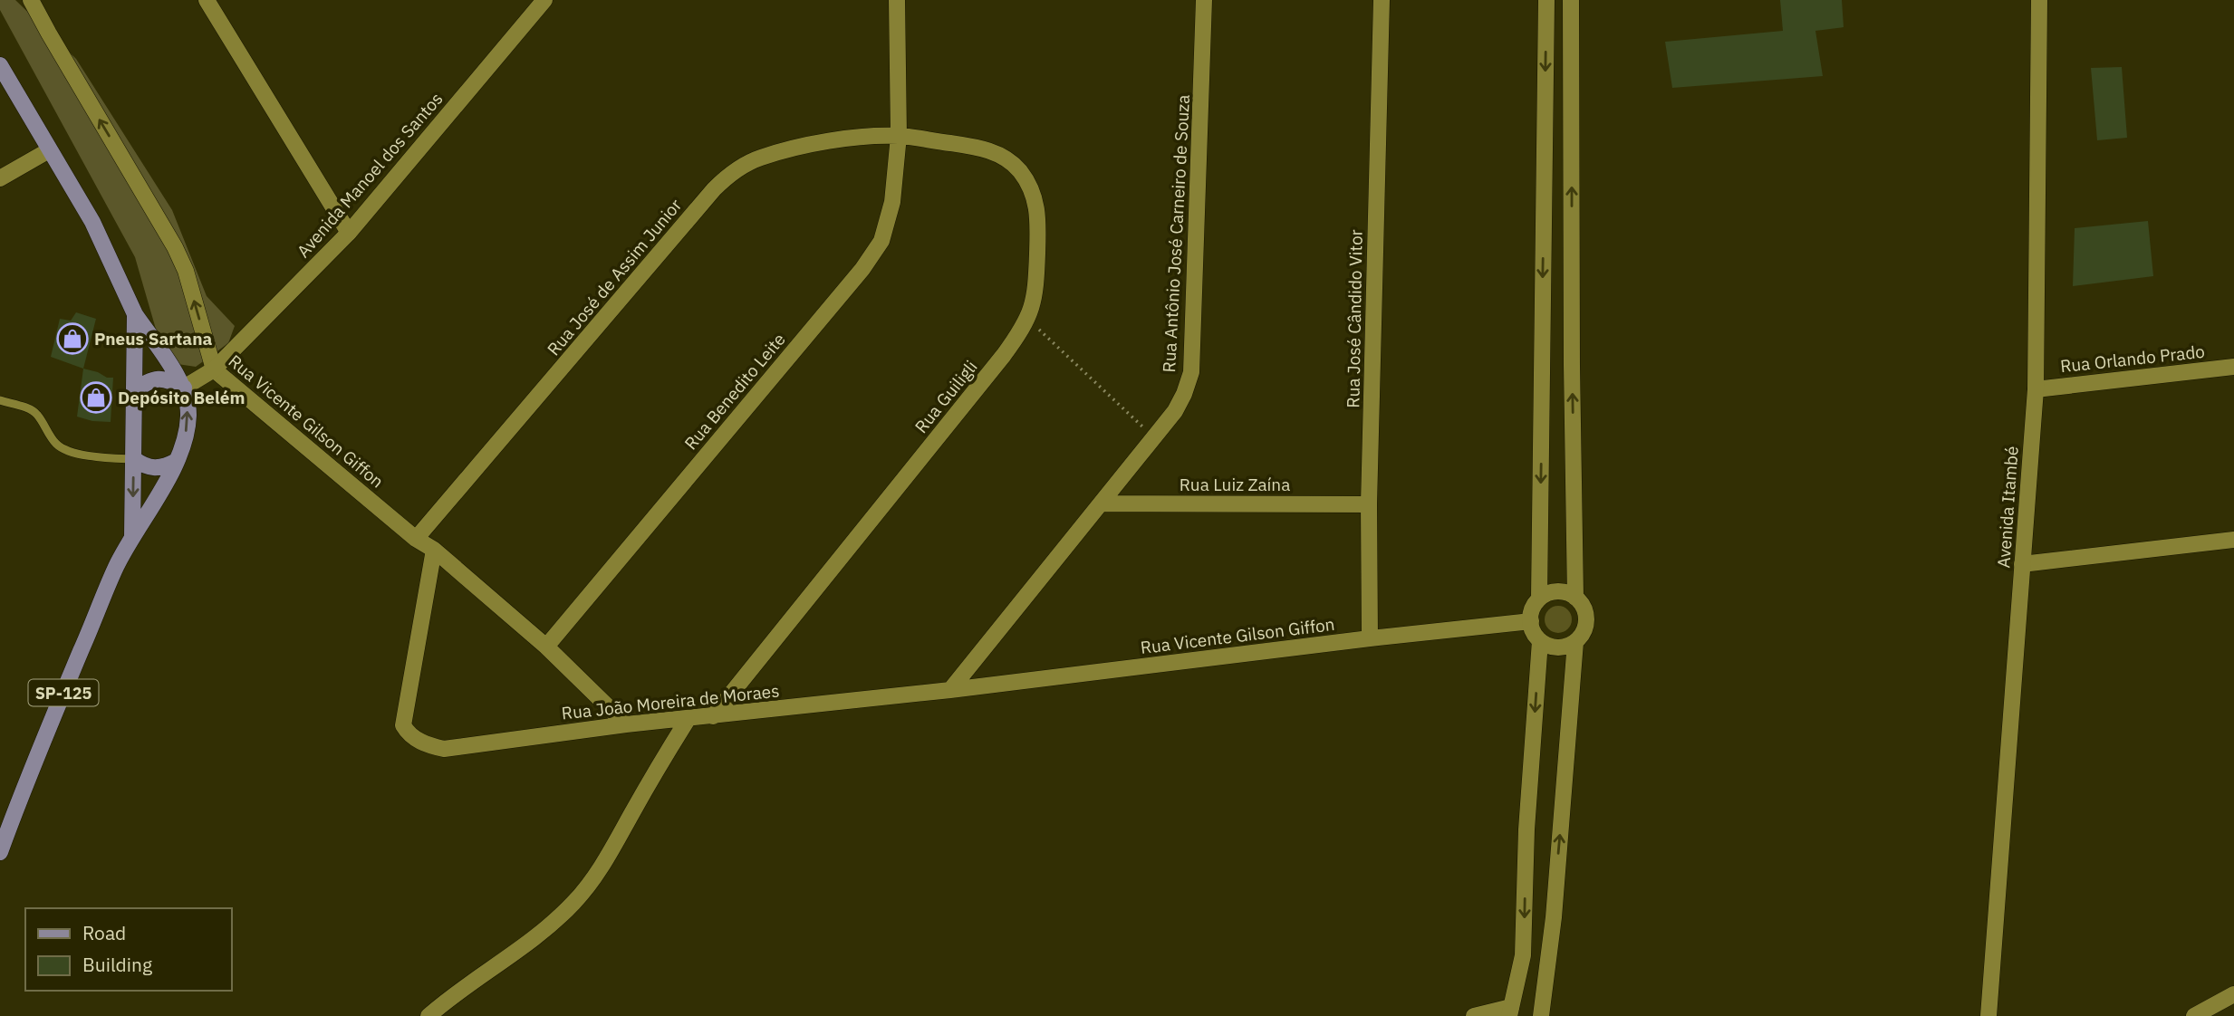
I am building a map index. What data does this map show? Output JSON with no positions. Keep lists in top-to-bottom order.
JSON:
{
  "streets": {
    "main road": ["SP-125"],
    "street": [
      "Avenida Manoel dos Santos",
      "Rua Antônio José Carneiro de Souza",
      "Rua José de Assim Junior",
      "Rua José Cândido Vitor",
      "Rua Orlando Prado",
      "Rua Benedito Leite",
      "Rua Guiligli",
      "Rua Vicente Gilson Giffon",
      "Rua Luiz Zaína",
      "Avenida Itambé",
      "Rua João Moreira de Moraes"
    ]
  },
  "crossings": [
    ["Avenida Manoel dos Santos", "Rua Vicente Gilson Giffon"],
    ["Avenida Manoel dos Santos", "SP-125"],
    ["Rua Antônio José Carneiro de Souza", "Rua Vicente Gilson Giffon"],
    ["Rua Antônio José Carneiro de Souza", "Rua Luiz Zaína"],
    ["Rua Antônio José Carneiro de Souza", "Rua João Moreira de Moraes"],
    ["Rua José de Assim Junior", "Rua Benedito Leite"],
    ["Rua José de Assim Junior", "Rua Guiligli"],
    ["Rua José de Assim Junior", "Rua Vicente Gilson Giffon"],
    ["Rua José Cândido Vitor", "Rua Vicente Gilson Giffon"],
    ["Rua José Cândido Vitor", "Rua Luiz Zaína"],
    ["Rua Orlando Prado", "Avenida Itambé"],
    ["Rua Benedito Leite", "Rua Guiligli"],
    ["Rua Benedito Leite", "Rua Vicente Gilson Giffon"],
    ["Rua Guiligli", "Rua João Moreira de Moraes"],
    ["Rua Vicente Gilson Giffon", "Rua João Moreira de Moraes"]
  ],
  "places": {
    "shop": ["Pneus Sartana", "Depósito Belém"]
  },
  "legend": ["Road", "Building"]
}
